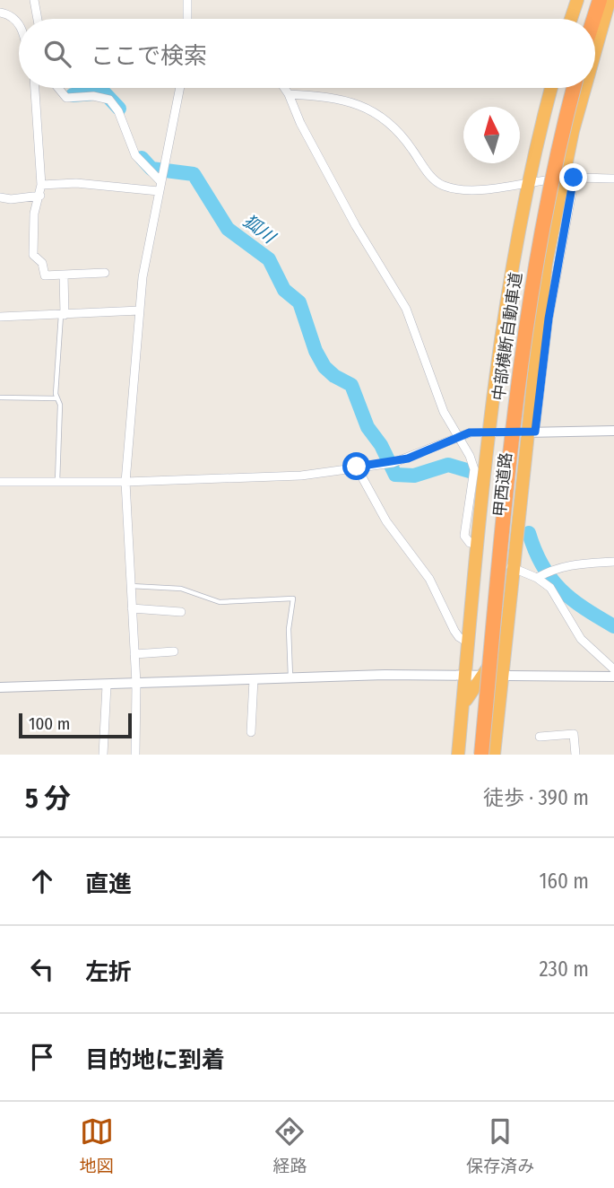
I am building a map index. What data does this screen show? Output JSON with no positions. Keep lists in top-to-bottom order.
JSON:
{
  "streets": {
    "highway": ["中部横断自動車道", "甲西道路"]
  },
  "water": ["狐川"],
  "scale_bar": "100 m",
  "north": "top",
  "page": {
    "search": "ここで検索",
    "scale": "100 m",
    "heading": ["5 分", "徒歩 · 390 m"],
    "list": [
      ["直進", "160 m"],
      ["左折", "230 m"],
      "目的地に到着"
    ],
    "nav": ["地図", "経路", "保存済み"]
  }
}
